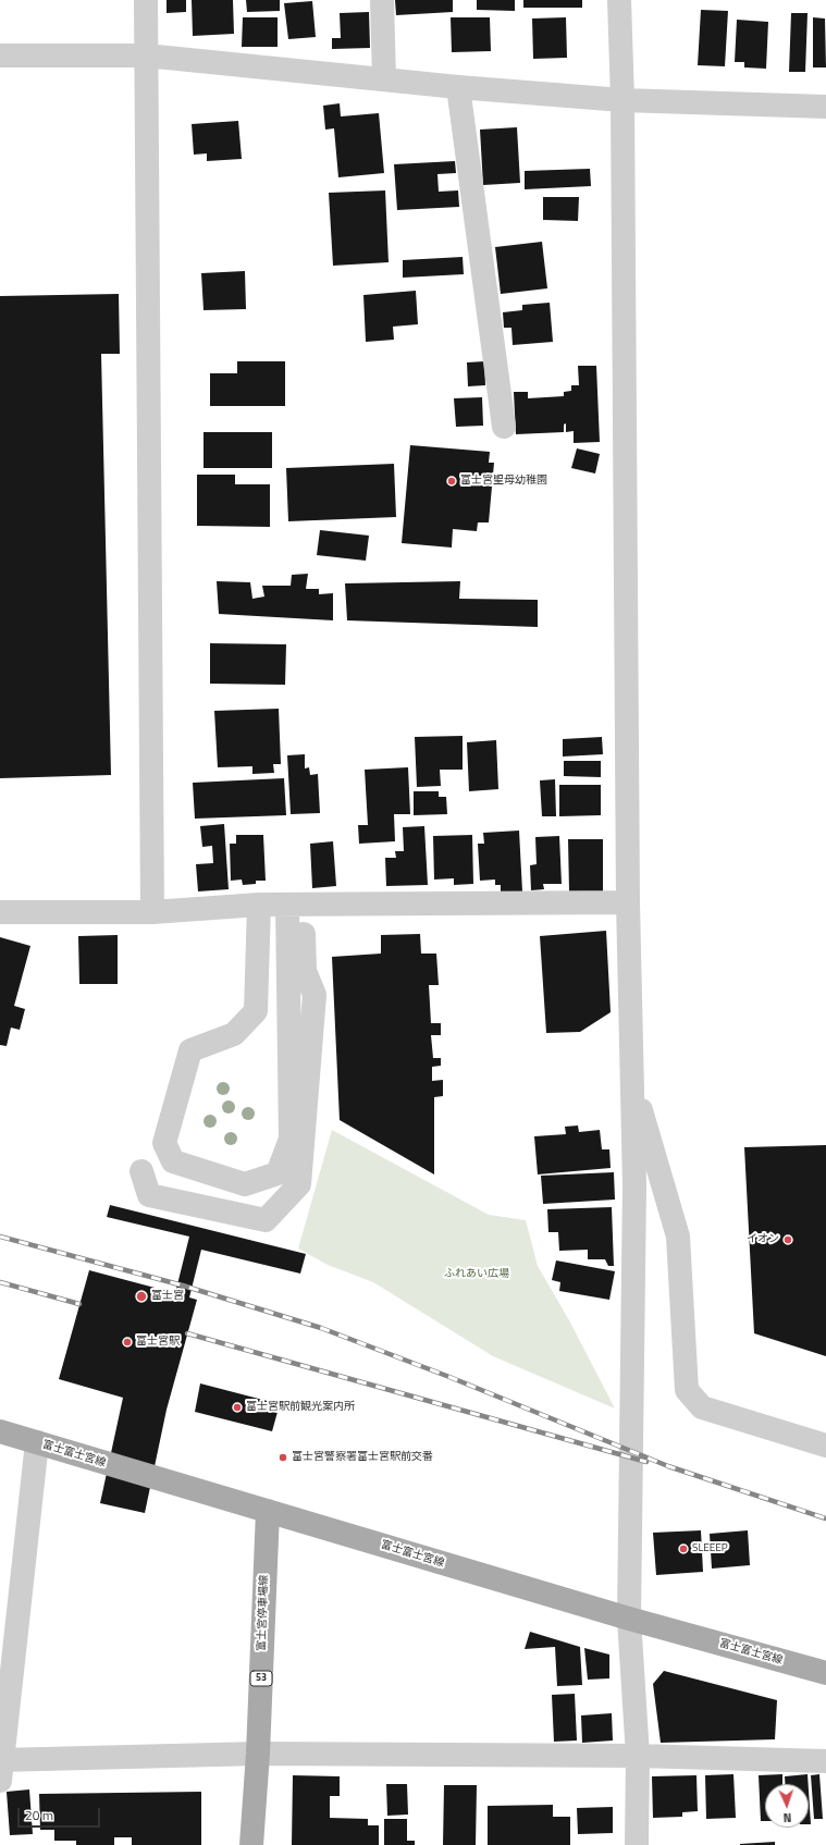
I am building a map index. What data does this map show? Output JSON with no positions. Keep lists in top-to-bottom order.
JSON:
{
  "streets": {
    "main road": ["富士富士宮線", "富士宮停車場線", "53"]
  },
  "crossings": [
    ["富士富士宮線", "富士宮停車場線"]
  ],
  "parks": ["ふれあい広場"],
  "places": [
    "富士宮聖母幼稚園",
    "イオン",
    "富士宮",
    "富士宮駅",
    "富士宮駅前観光案内所",
    "富士宮警察署富士宮駅前交番",
    "SLEEEP"
  ],
  "scale_bar": "20 m",
  "north": "bottom"
}
